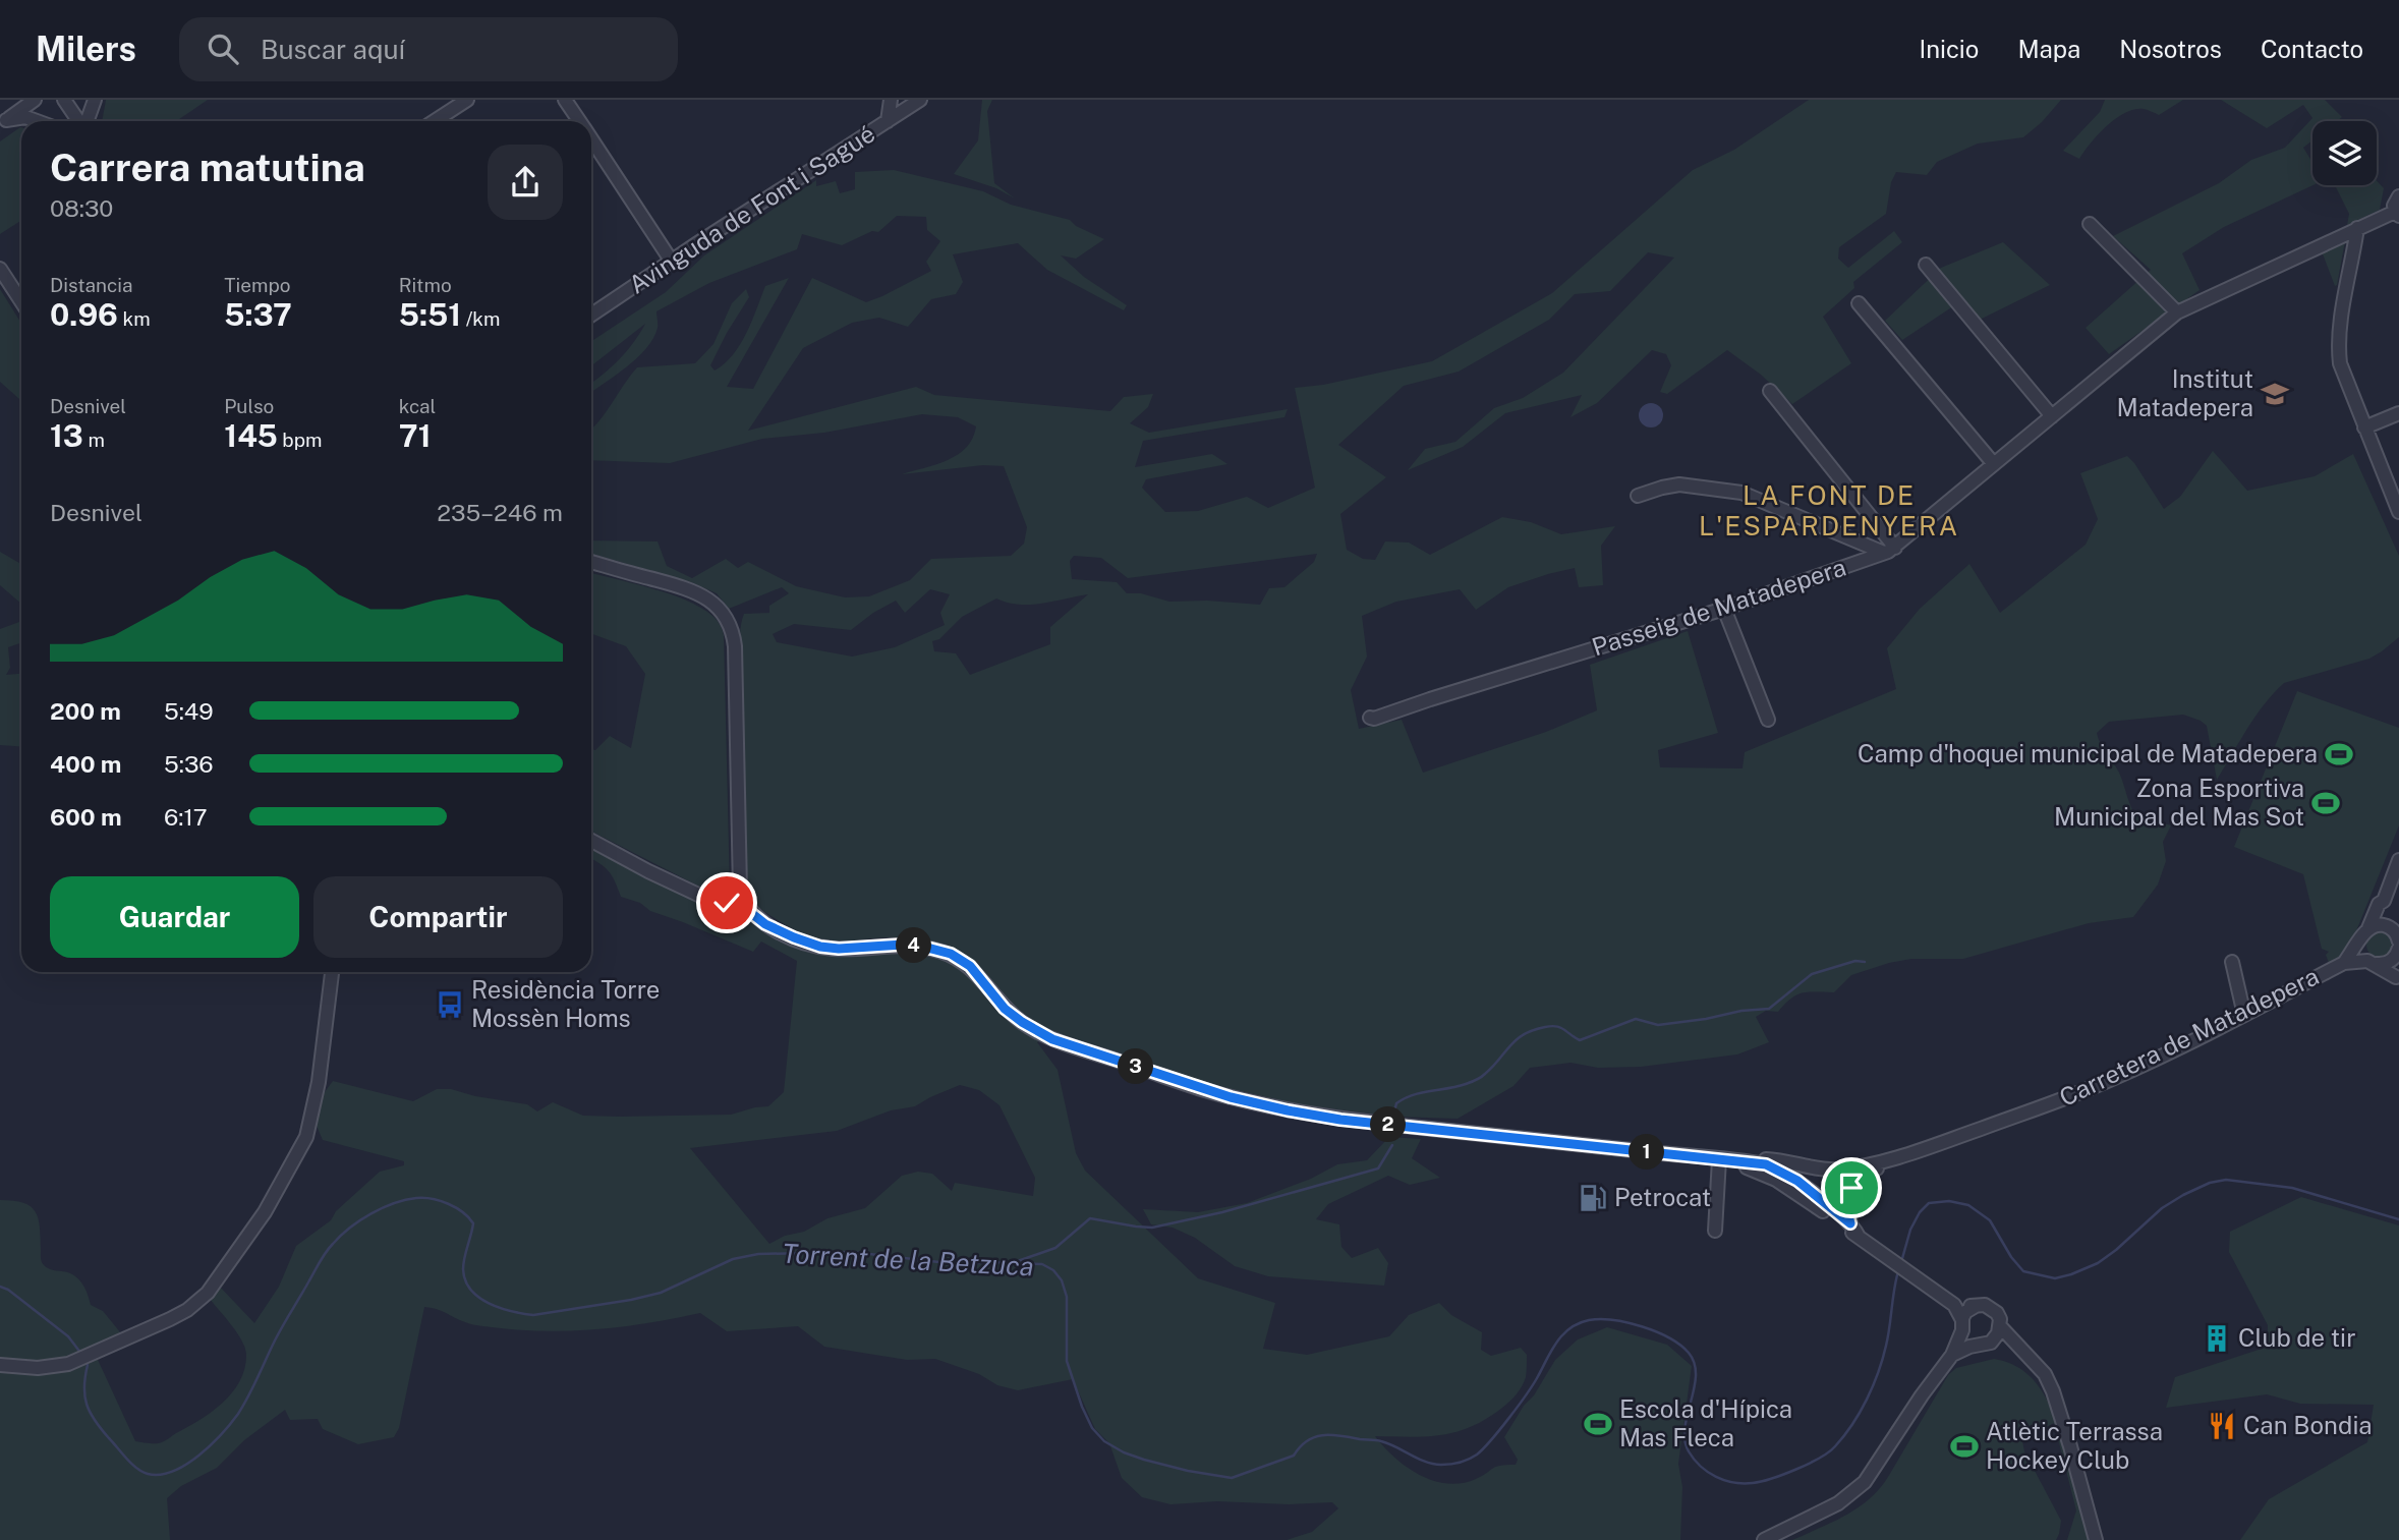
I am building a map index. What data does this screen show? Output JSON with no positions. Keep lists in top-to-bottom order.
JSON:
{
  "streets": {
    "street": ["Avinguda de Font i Sagué", "Passeig de Matadepera", "Carretera de Matadepera"]
  },
  "districts": ["LA FONT DE L'ESPARDENYERA"],
  "water": ["Torrent de la Betzuca"],
  "places": {
    "school or university": ["Institut Matadepera"],
    "sports": [
      "Camp d'hoquei municipal de Matadepera",
      "Zona Esportiva Municipal del Mas Sot",
      "Escola d'Hípica Mas Fleca",
      "Atlètic Terrassa Hockey Club"
    ],
    "bus stop": ["Residència Torre Mossèn Homs"],
    "fuel station": ["Petrocat"],
    "building": ["Club de tir"],
    "restaurant": ["Can Bondia"]
  },
  "page": {
    "header": "Milers",
    "search": "Buscar aquí",
    "nav": [
      "Inicio",
      "Mapa",
      "Nosotros",
      "Contacto"
    ],
    "heading": ["Carrera matutina", "08:30"],
    "stats": [
      ["Distancia", "0.96 km"],
      ["Tiempo", "5:37"],
      ["Ritmo", "5:51 /km"],
      ["Desnivel", "13 m"],
      ["Pulso", "145 bpm"],
      ["kcal", "71"]
    ],
    "chart": ["Desnivel", "235–246 m"],
    "list": [
      {
        "name": "200 m",
        "note": "5:49"
      },
      {
        "name": "400 m",
        "note": "5:36"
      },
      {
        "name": "600 m",
        "note": "6:17"
      }
    ],
    "buttons": ["Guardar", "Compartir"],
    "pins": [
      "4",
      "3",
      "2",
      "1"
    ]
  }
}
